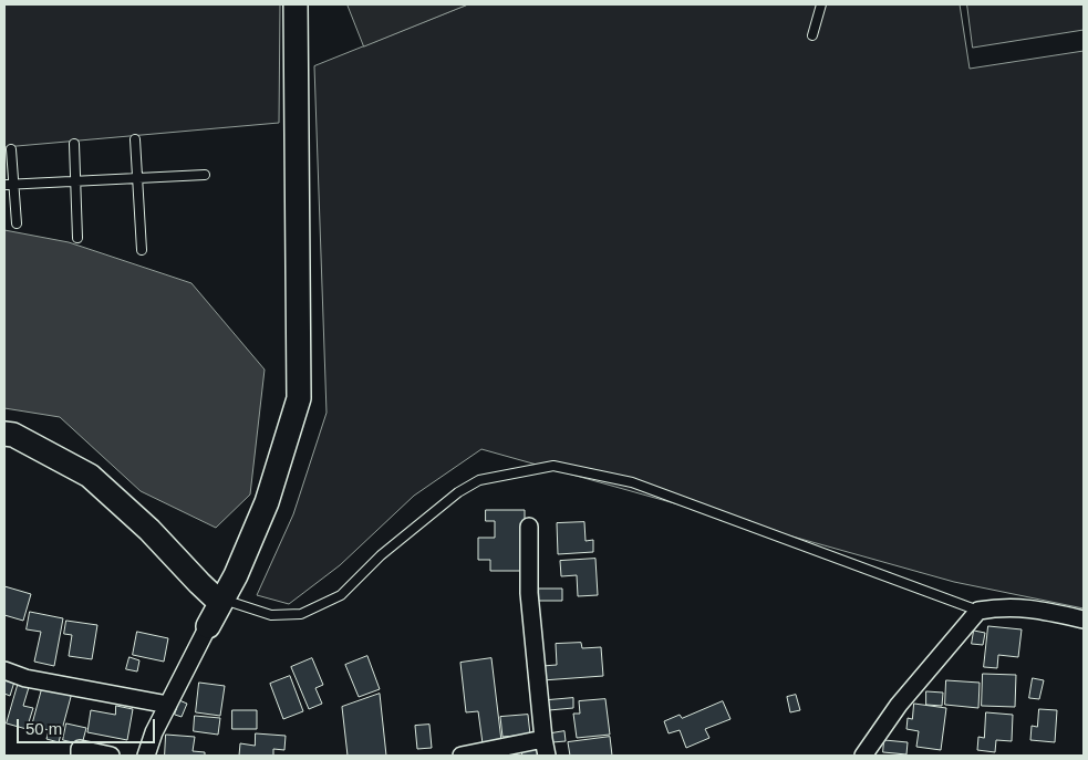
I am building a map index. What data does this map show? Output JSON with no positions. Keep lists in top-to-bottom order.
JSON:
{
  "scale_bar": "50 m"
}
